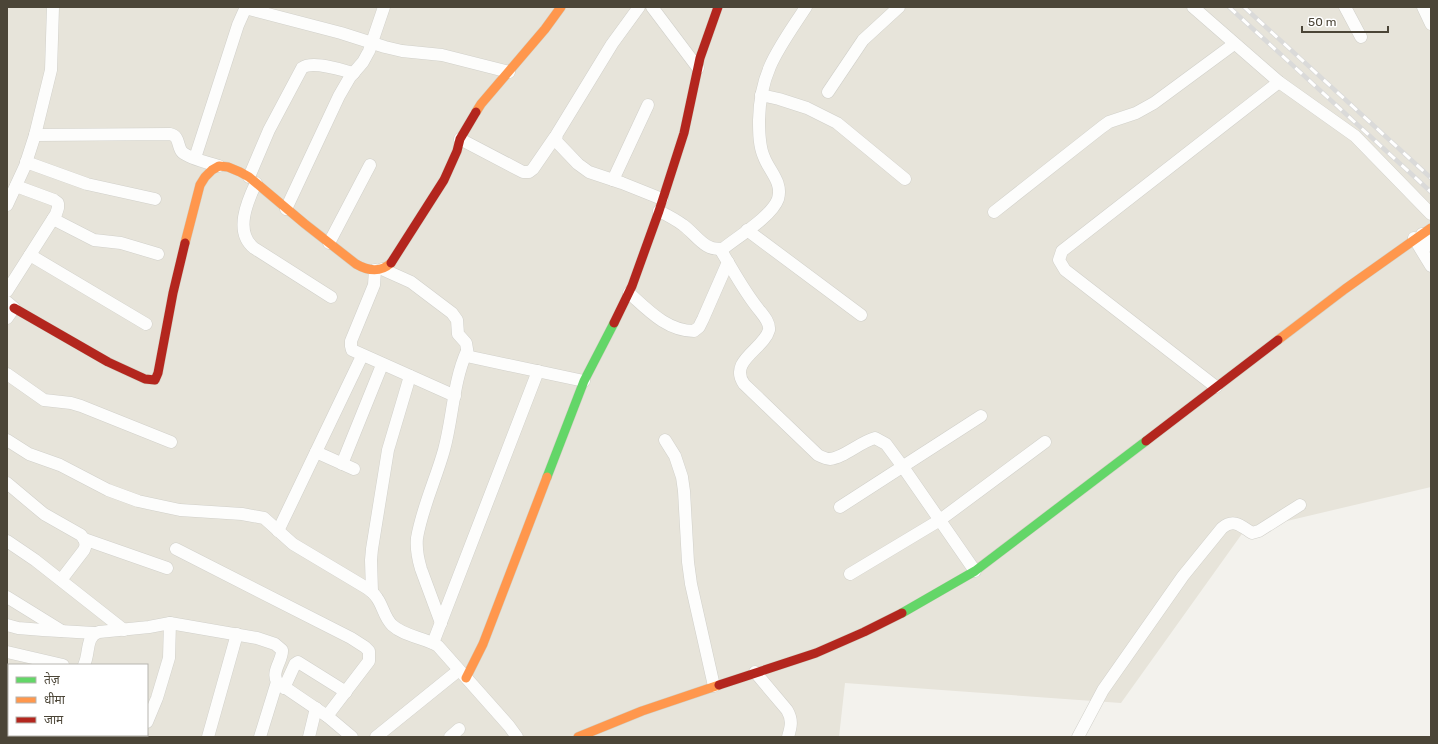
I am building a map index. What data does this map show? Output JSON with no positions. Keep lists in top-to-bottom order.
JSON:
{
  "legend": ["तेज़", "धीमा", "जाम"],
  "scale_bar": "50 m"
}
